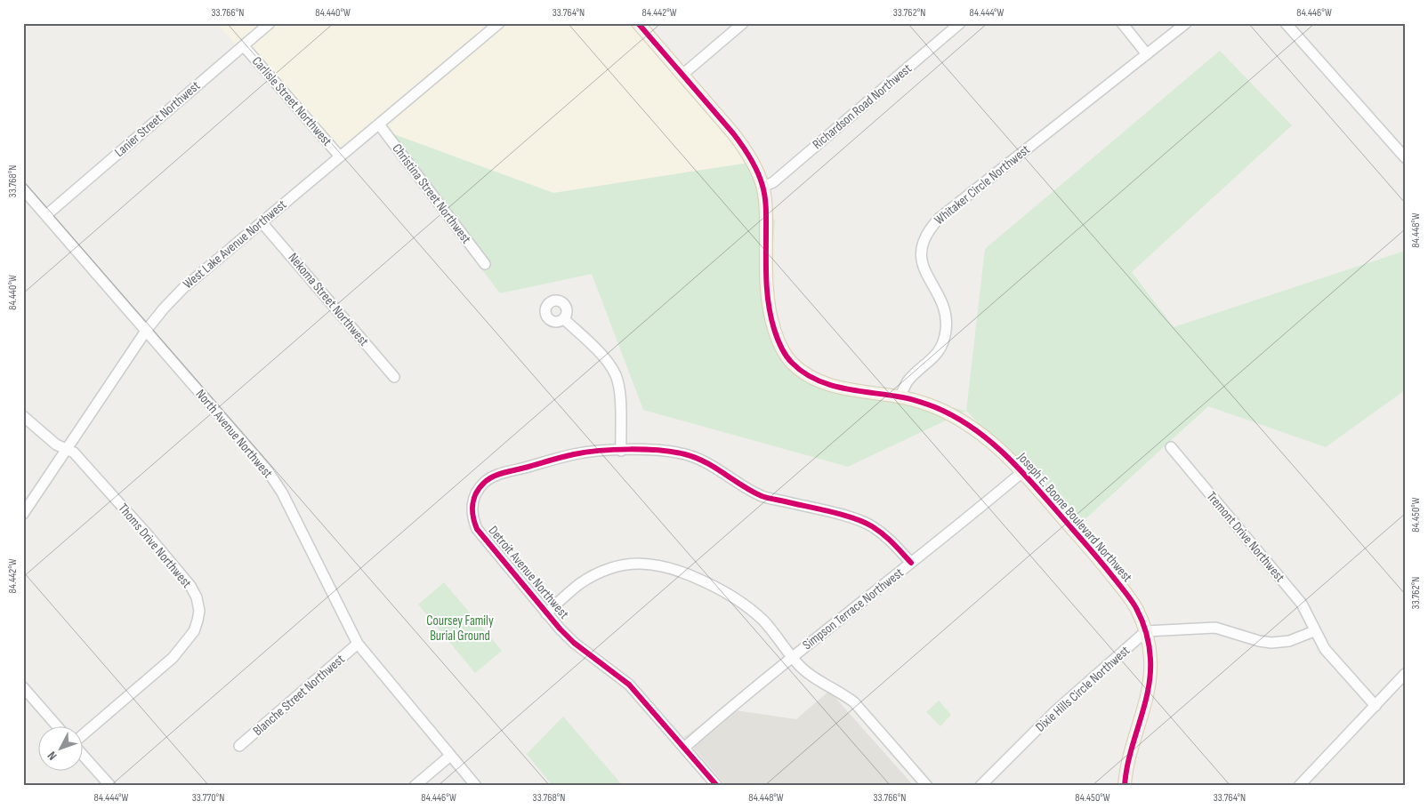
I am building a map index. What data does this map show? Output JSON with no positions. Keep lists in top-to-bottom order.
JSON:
{
  "streets": {
    "main road": ["Joseph E. Boone Boulevard Northwest"],
    "street": [
      "Carlisle Street Northwest",
      "Richardson Road Northwest",
      "Lanier Street Northwest",
      "Whitaker Circle Northwest",
      "Christina Street Northwest",
      "West Lake Avenue Northwest",
      "Nekoma Street Northwest",
      "North Avenue Northwest",
      "Tremont Drive Northwest",
      "Thoms Drive Northwest",
      "Detroit Avenue Northwest",
      "Simpson Terrace Northwest",
      "Dixie Hills Circle Northwest",
      "Blanche Street Northwest"
    ]
  },
  "crossings": [
    ["Carlisle Street Northwest", "Lanier Street Northwest"],
    ["Carlisle Street Northwest", "West Lake Avenue Northwest"],
    ["Richardson Road Northwest", "Joseph E. Boone Boulevard Northwest"],
    ["Lanier Street Northwest", "North Avenue Northwest"],
    ["Whitaker Circle Northwest", "Joseph E. Boone Boulevard Northwest"],
    ["Christina Street Northwest", "West Lake Avenue Northwest"],
    ["West Lake Avenue Northwest", "Nekoma Street Northwest"],
    ["West Lake Avenue Northwest", "North Avenue Northwest"],
    ["West Lake Avenue Northwest", "Thoms Drive Northwest"],
    ["North Avenue Northwest", "Blanche Street Northwest"],
    ["Joseph E. Boone Boulevard Northwest", "Simpson Terrace Northwest"],
    ["Joseph E. Boone Boulevard Northwest", "Dixie Hills Circle Northwest"],
    ["Detroit Avenue Northwest", "Simpson Terrace Northwest"]
  ],
  "parks": ["Coursey Family Burial Ground"],
  "north": "bottom left",
  "coordinates": [
    "33.766°N",
    "84.440°W",
    "33.764°N",
    "84.442°W",
    "33.762°N",
    "84.444°W",
    "84.446°W",
    "33.768°N",
    "84.448°W",
    "84.450°W",
    "33.770°N"
  ]
}
